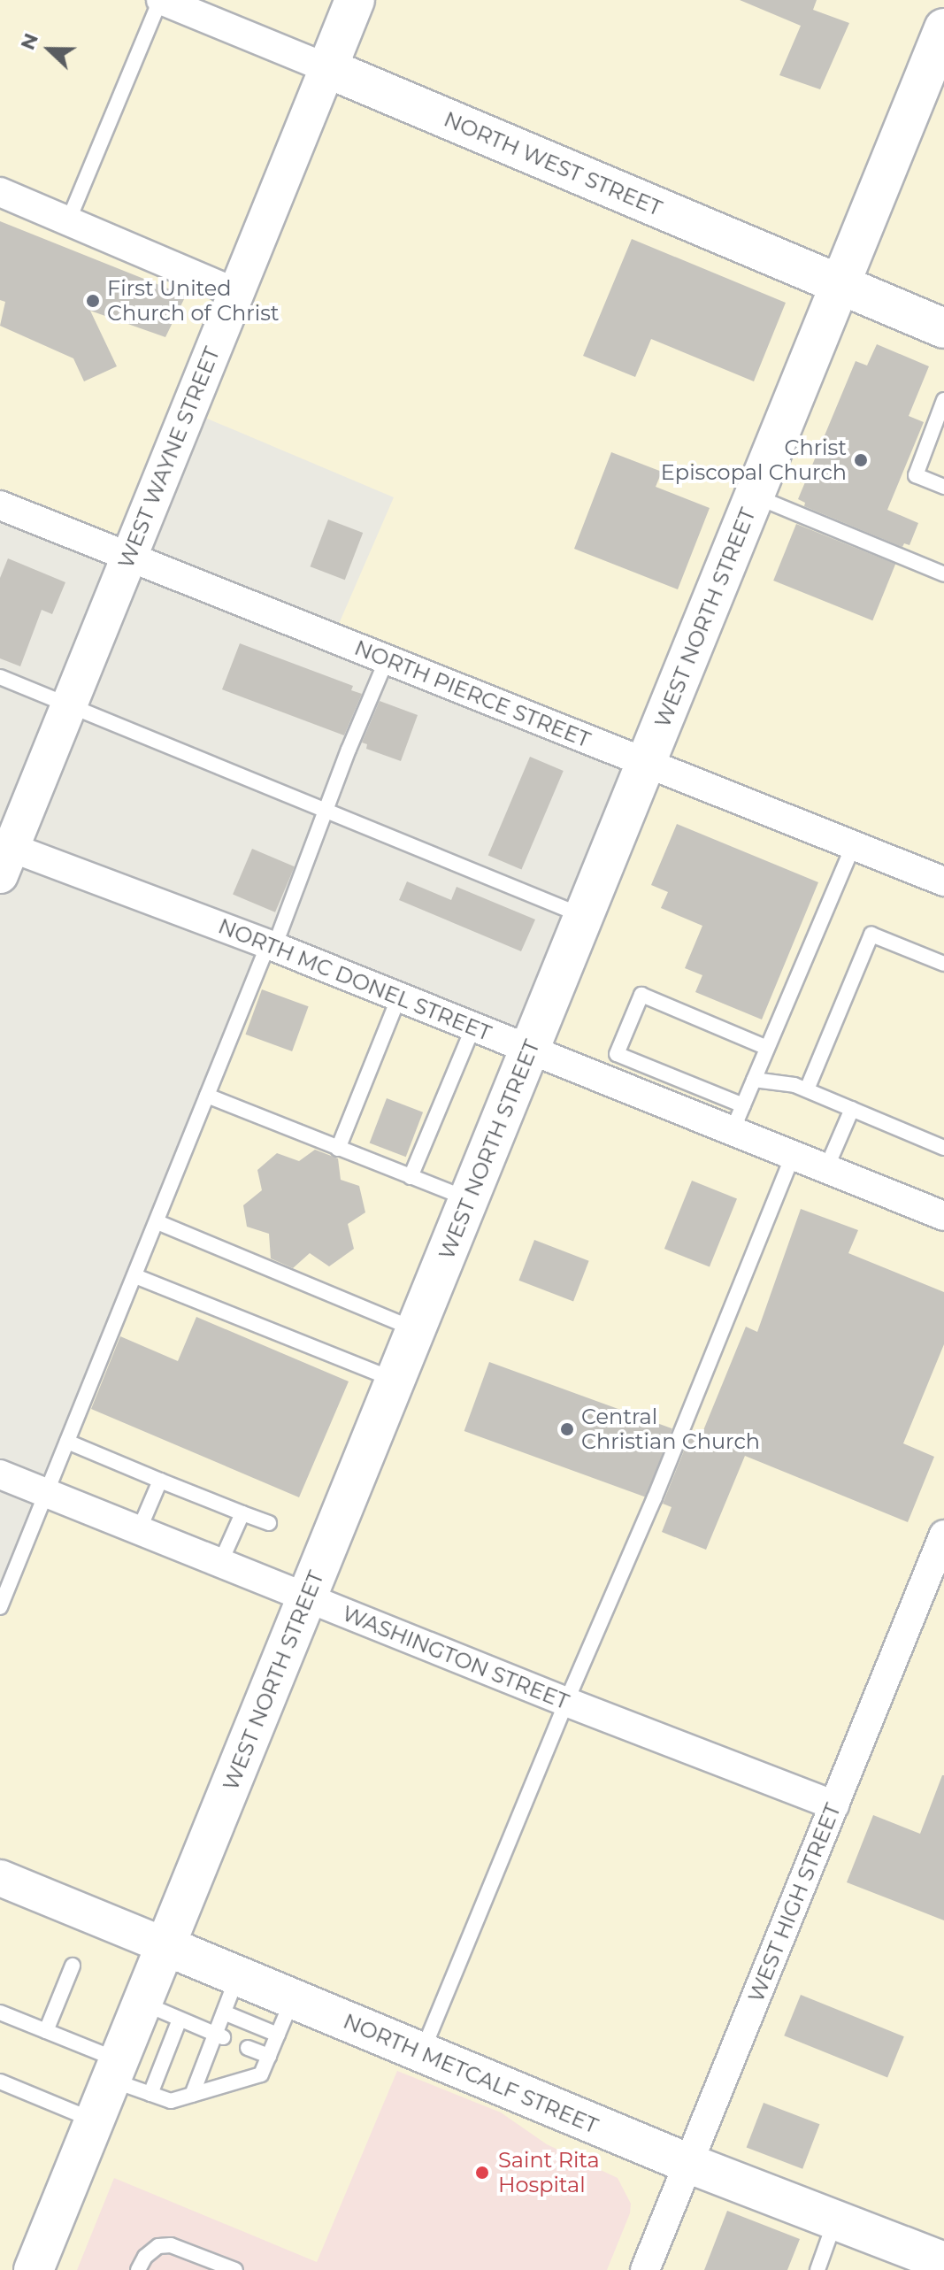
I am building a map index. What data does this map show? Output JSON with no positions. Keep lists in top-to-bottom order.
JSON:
{
  "streets": {
    "main road": [
      "NORTH WEST STREET",
      "WEST WAYNE STREET",
      "WEST NORTH STREET",
      "NORTH METCALF STREET"
    ],
    "street": [
      "NORTH PIERCE STREET",
      "NORTH MC DONEL STREET",
      "WASHINGTON STREET",
      "WEST HIGH STREET"
    ]
  },
  "crossings": [
    ["NORTH WEST STREET", "WEST WAYNE STREET"],
    ["NORTH WEST STREET", "WEST NORTH STREET"],
    ["WEST WAYNE STREET", "NORTH PIERCE STREET"],
    ["WEST WAYNE STREET", "NORTH MC DONEL STREET"],
    ["WEST NORTH STREET", "NORTH PIERCE STREET"],
    ["WEST NORTH STREET", "NORTH MC DONEL STREET"],
    ["WEST NORTH STREET", "WASHINGTON STREET"],
    ["WEST NORTH STREET", "NORTH METCALF STREET"],
    ["WASHINGTON STREET", "WEST HIGH STREET"],
    ["WEST HIGH STREET", "NORTH METCALF STREET"]
  ],
  "places": [
    "First United Church of Christ",
    "Christ Episcopal Church",
    "Central Christian Church",
    "Saint Rita Hospital"
  ],
  "north": "left"
}
